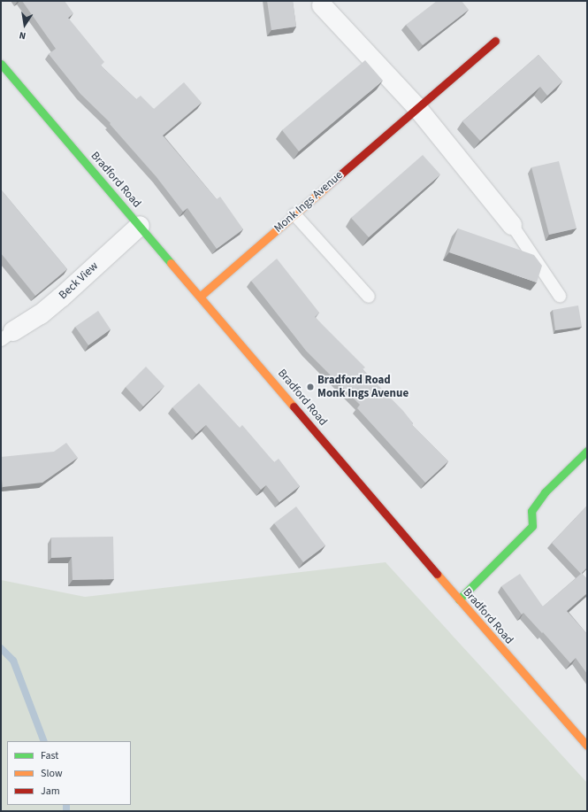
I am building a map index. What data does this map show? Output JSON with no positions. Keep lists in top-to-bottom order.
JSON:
{
  "streets": {
    "main road": ["Bradford Road", "Monk Ings Avenue"],
    "street": ["Beck View"]
  },
  "crossings": [
    ["Bradford Road", "Monk Ings Avenue"],
    ["Bradford Road", "Beck View"]
  ],
  "places": ["Bradford Road Monk Ings Avenue"],
  "legend": ["Fast", "Slow", "Jam"],
  "north": "bottom"
}
